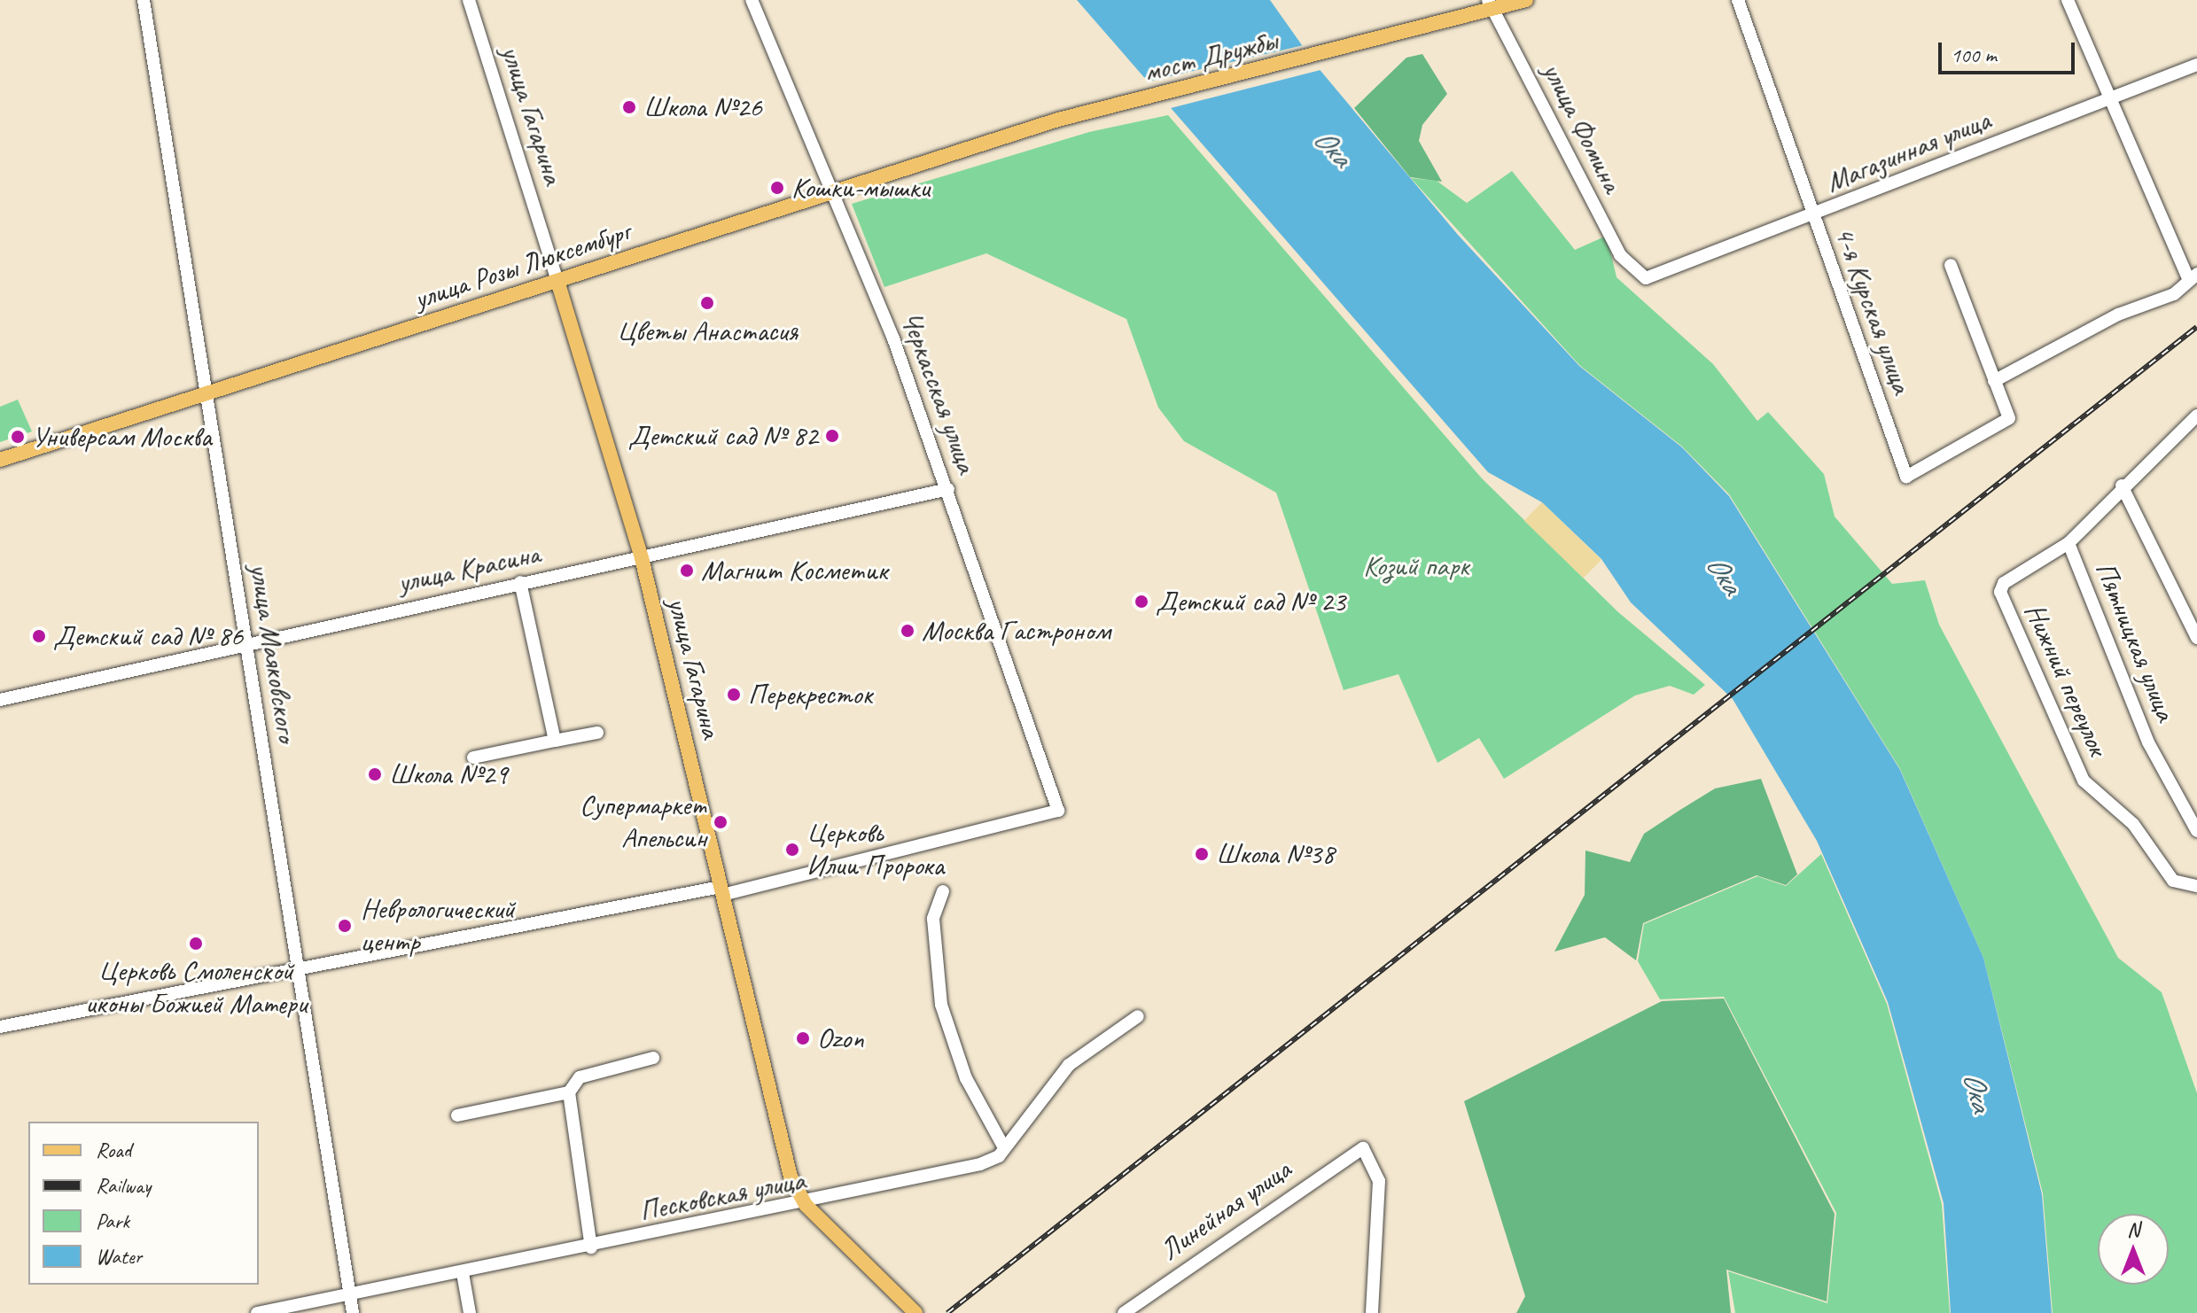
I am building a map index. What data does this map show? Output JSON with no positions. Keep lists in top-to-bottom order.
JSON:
{
  "streets": {
    "main road": ["мост Дружбы", "улица Гагарина", "улица Розы Люксембург"],
    "street": [
      "улица Фомина",
      "Магазинная улица",
      "4-я Курская улица",
      "Черкасская улица",
      "улица Красина",
      "Пятницкая улица",
      "улица Маяковского",
      "Нижний переулок",
      "Песковская улица",
      "Линейная улица"
    ]
  },
  "crossings": [
    ["мост Дружбы", "улица Фомина"],
    ["мост Дружбы", "улица Розы Люксембург"],
    ["улица Гагарина", "улица Розы Люксембург"],
    ["улица Гагарина", "Черкасская улица"],
    ["улица Гагарина", "улица Красина"],
    ["улица Гагарина", "Песковская улица"],
    ["улица Фомина", "Магазинная улица"],
    ["Магазинная улица", "4-я Курская улица"],
    ["улица Розы Люксембург", "Черкасская улица"],
    ["улица Розы Люксембург", "улица Маяковского"],
    ["Черкасская улица", "улица Красина"],
    ["улица Красина", "улица Маяковского"],
    ["Пятницкая улица", "Нижний переулок"],
    ["улица Маяковского", "Песковская улица"]
  ],
  "water": ["Ока"],
  "parks": ["Козий парк"],
  "places": [
    "Школа №26",
    "Кошки-мышки",
    "Цветы Анастасия",
    "Детский сад № 82",
    "Универсам Москва",
    "Магнит Косметик",
    "Детский сад № 23",
    "Москва Гастроном",
    "Детский сад № 86",
    "Перекресток",
    "Школа №29",
    "Супермаркет Апельсин",
    "Церковь Илии Пророка",
    "Школа №38",
    "Неврологический центр",
    "Церковь Смоленской иконы Божией Матери",
    "Ozon"
  ],
  "legend": [
    "Road",
    "Railway",
    "Park",
    "Water"
  ],
  "scale_bar": "100 m",
  "north": "top"
}
